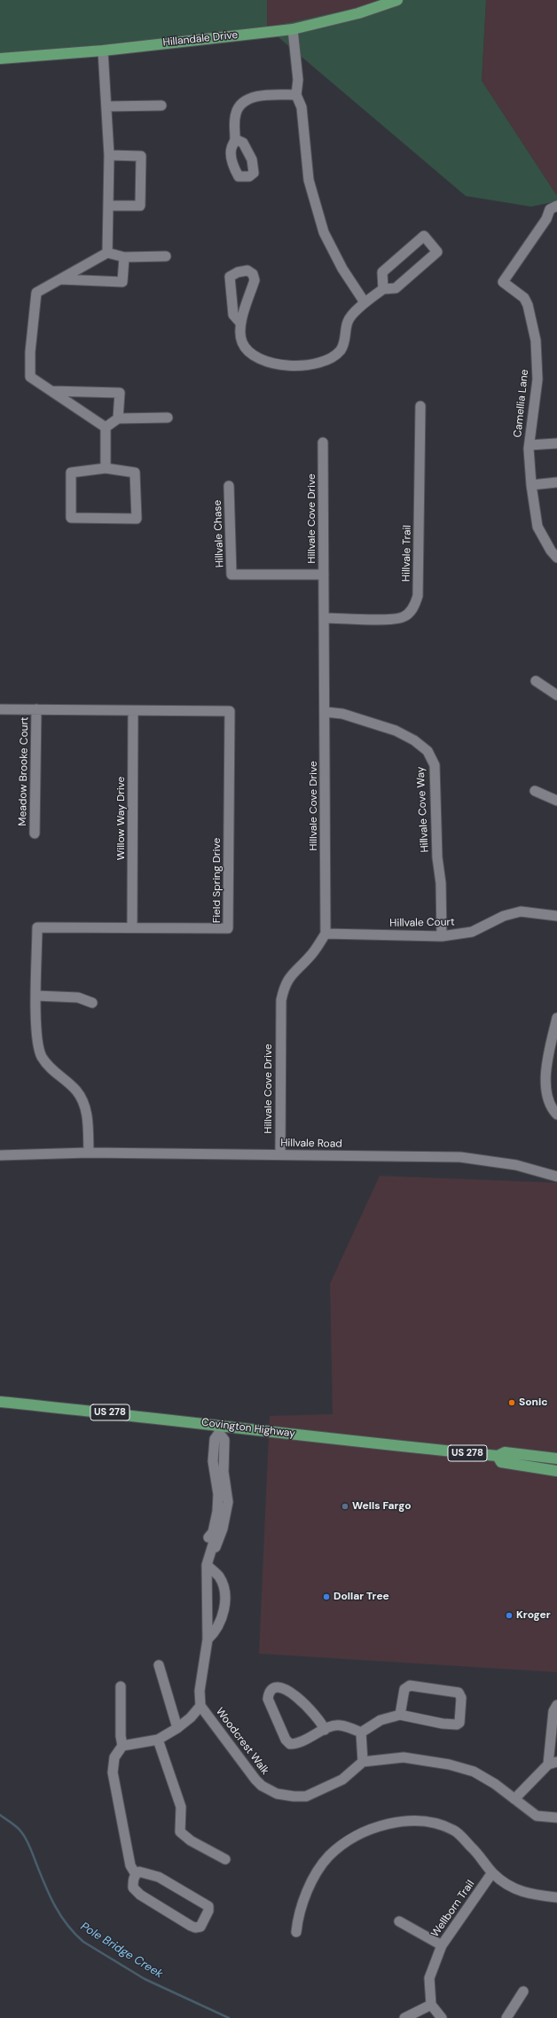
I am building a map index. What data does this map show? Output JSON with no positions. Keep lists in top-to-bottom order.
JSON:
{
  "streets": {
    "main road": ["Hillandale Drive", "US 278", "Covington Highway"],
    "street": [
      "Camellia Lane",
      "Hillvale Cove Drive",
      "Hillvale Chase",
      "Hillvale Trail",
      "Meadow Brooke Court",
      "Hillvale Cove Way",
      "Willow Way Drive",
      "Field Spring Drive",
      "Hillvale Court",
      "Hillvale Road",
      "Woodcrest Walk",
      "Wellborn Trail"
    ]
  },
  "crossings": [
    ["Hillvale Cove Drive", "Hillvale Chase"],
    ["Hillvale Cove Drive", "Hillvale Trail"],
    ["Hillvale Cove Drive", "Hillvale Cove Way"],
    ["Hillvale Cove Drive", "Hillvale Court"],
    ["Hillvale Cove Drive", "Hillvale Road"],
    ["Meadow Brooke Court", "Field Spring Drive"],
    ["Hillvale Cove Way", "Hillvale Court"],
    ["Willow Way Drive", "Field Spring Drive"],
    ["Field Spring Drive", "Hillvale Road"],
    ["Covington Highway", "Woodcrest Walk"]
  ],
  "water": ["Pole Bridge Creek"],
  "places": [
    "Sonic",
    "Wells Fargo",
    "Dollar Tree",
    "Kroger"
  ]
}
